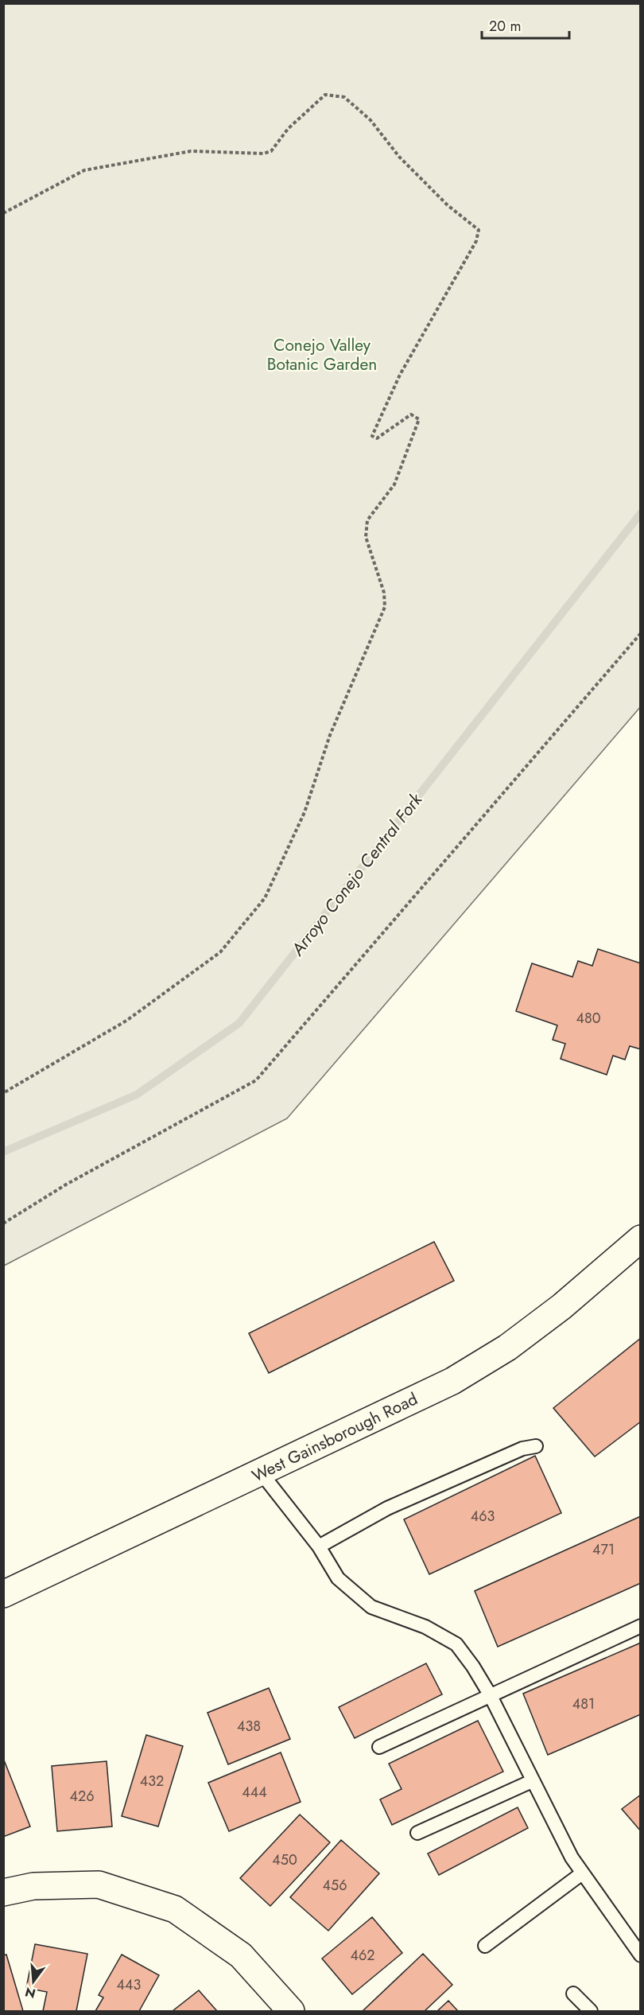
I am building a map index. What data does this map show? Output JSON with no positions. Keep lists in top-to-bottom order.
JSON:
{
  "streets": {
    "street": ["West Gainsborough Road"]
  },
  "water": ["Arroyo Conejo Central Fork"],
  "parks": ["Conejo Valley Botanic Garden"],
  "house_numbers": [
    "480",
    "463",
    "471",
    "481",
    "438",
    "432",
    "444",
    "426",
    "450",
    "456",
    "462",
    "443"
  ],
  "scale_bar": "20 m",
  "north": "bottom"
}
